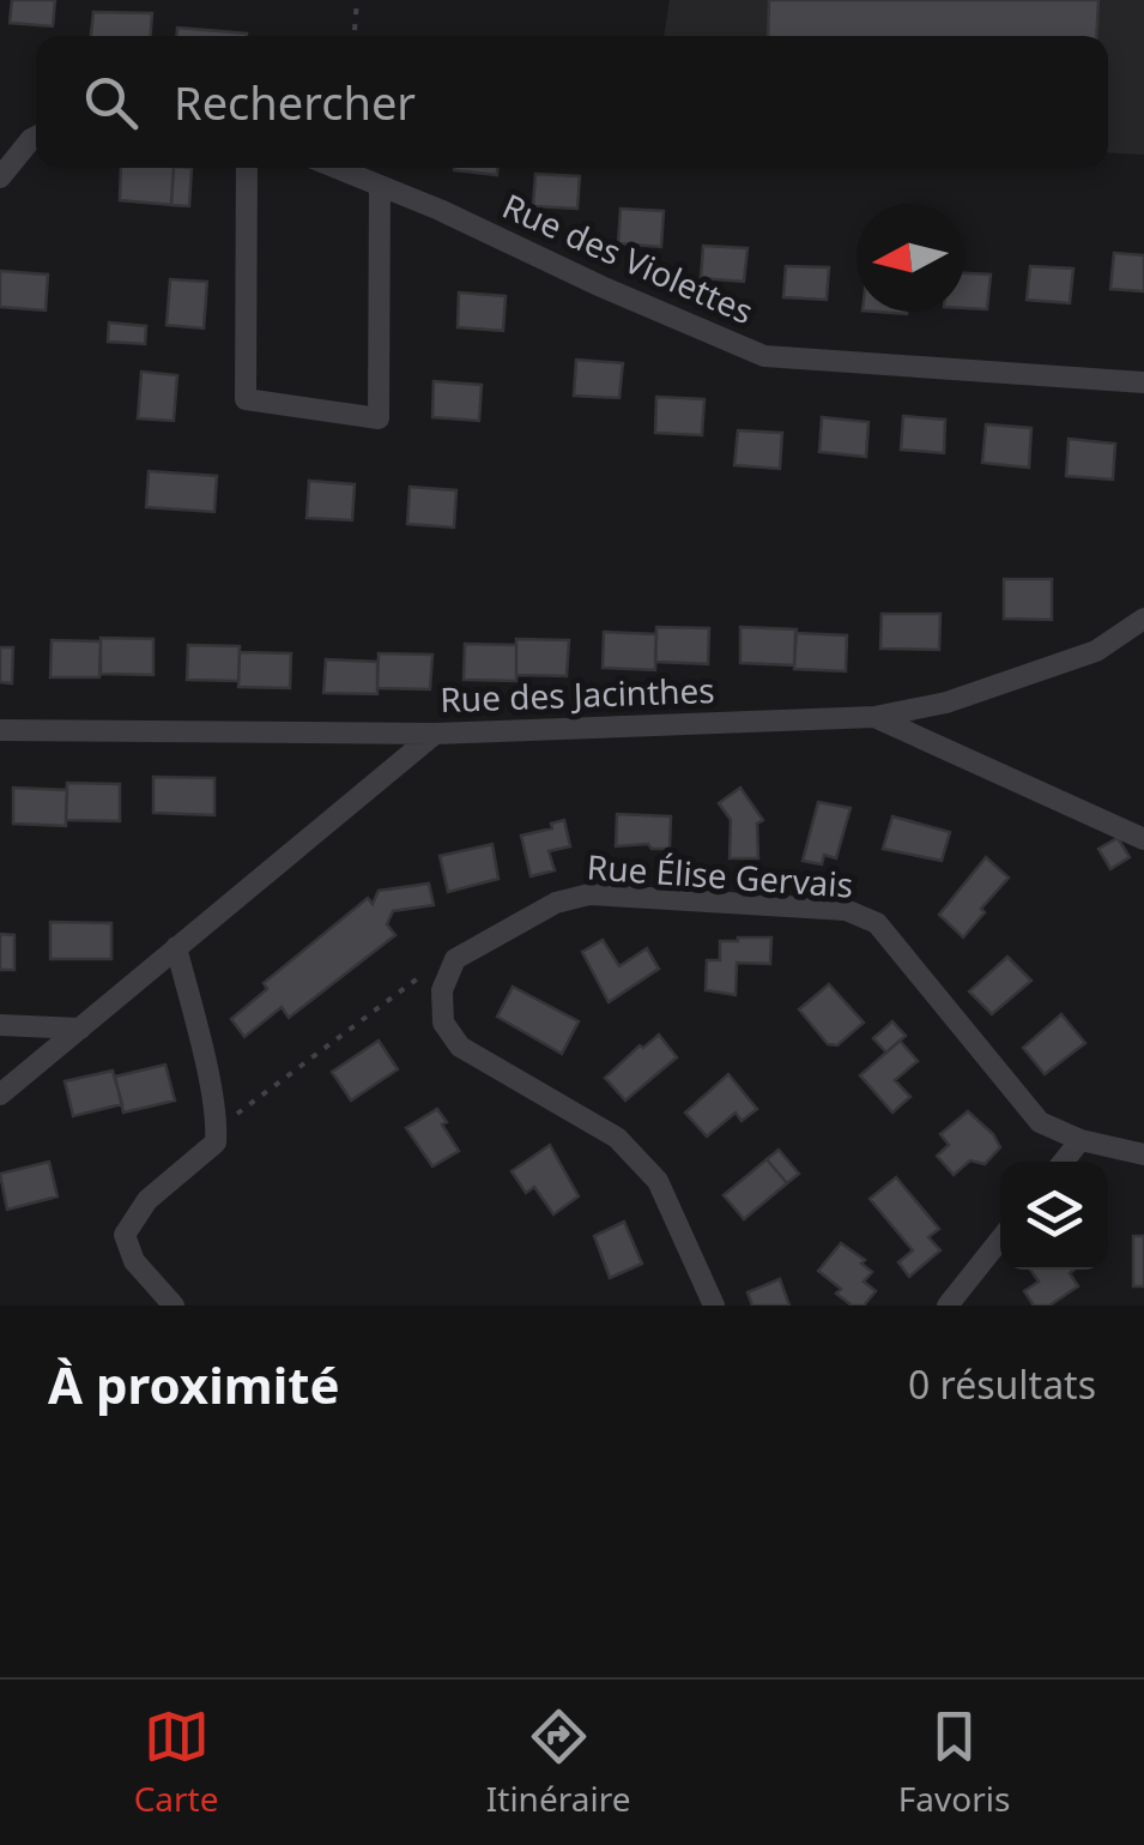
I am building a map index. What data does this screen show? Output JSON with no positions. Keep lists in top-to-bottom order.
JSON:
{
  "streets": {
    "street": ["Rue des Violettes", "Rue des Jacinthes", "Rue Élise Gervais"]
  },
  "north": "left",
  "page": {
    "search": "Rechercher",
    "heading": ["À proximité", "0 résultats"],
    "nav": ["Carte", "Itinéraire", "Favoris"]
  }
}
